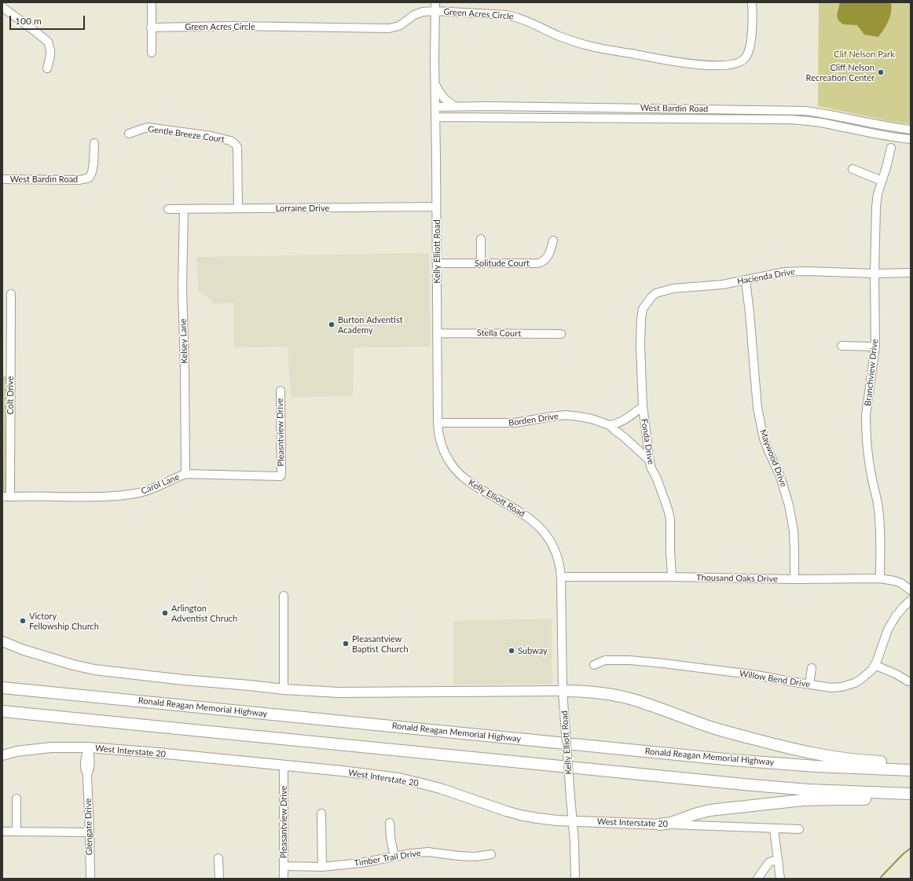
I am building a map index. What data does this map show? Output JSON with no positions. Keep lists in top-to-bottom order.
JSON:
{
  "streets": {
    "highway": ["Ronald Reagan Memorial Highway"],
    "main road": ["West Interstate 20"],
    "street": [
      "Green Acres Circle",
      "West Bardin Road",
      "Gentle Breeze Court",
      "Lorraine Drive",
      "Kelly Elliott Road",
      "Solitude Court",
      "Hacienda Drive",
      "Stella Court",
      "Kelsey Lane",
      "Branchview Drive",
      "Colt Drive",
      "Borden Drive",
      "Pleasntview Drive",
      "Fonda Drive",
      "Maywood Drive",
      "Carol Lane",
      "Thousand Oaks Drive",
      "Willow Bend Drive",
      "Pleasantview Drive",
      "Glengate Drive",
      "Timber Trail Drive"
    ]
  },
  "crossings": [
    ["Green Acres Circle", "Kelly Elliott Road"],
    ["West Bardin Road", "Kelly Elliott Road"],
    ["Gentle Breeze Court", "Lorraine Drive"],
    ["Lorraine Drive", "Kelly Elliott Road"],
    ["Lorraine Drive", "Kelsey Lane"],
    ["Kelly Elliott Road", "Solitude Court"],
    ["Kelly Elliott Road", "Stella Court"],
    ["Kelly Elliott Road", "Borden Drive"],
    ["Kelly Elliott Road", "Thousand Oaks Drive"],
    ["Kelly Elliott Road", "West Interstate 20"],
    ["Hacienda Drive", "Branchview Drive"],
    ["Hacienda Drive", "Fonda Drive"],
    ["Hacienda Drive", "Maywood Drive"],
    ["Kelsey Lane", "Carol Lane"],
    ["Branchview Drive", "Thousand Oaks Drive"],
    ["Colt Drive", "Carol Lane"],
    ["Borden Drive", "Fonda Drive"],
    ["Pleasntview Drive", "Carol Lane"],
    ["Fonda Drive", "Thousand Oaks Drive"],
    ["Maywood Drive", "Thousand Oaks Drive"],
    ["West Interstate 20", "Pleasantview Drive"],
    ["West Interstate 20", "Glengate Drive"],
    ["Pleasantview Drive", "Timber Trail Drive"]
  ],
  "parks": ["Clif Nelson Park"],
  "places": [
    "Cliff Nelson Recreation Center",
    "Burton Adventist Academy",
    "Arlington Adventist Chruch",
    "Victory Fellowship Church",
    "Pleasantview Baptist Church",
    "Subway"
  ],
  "scale_bar": "100 m"
}
